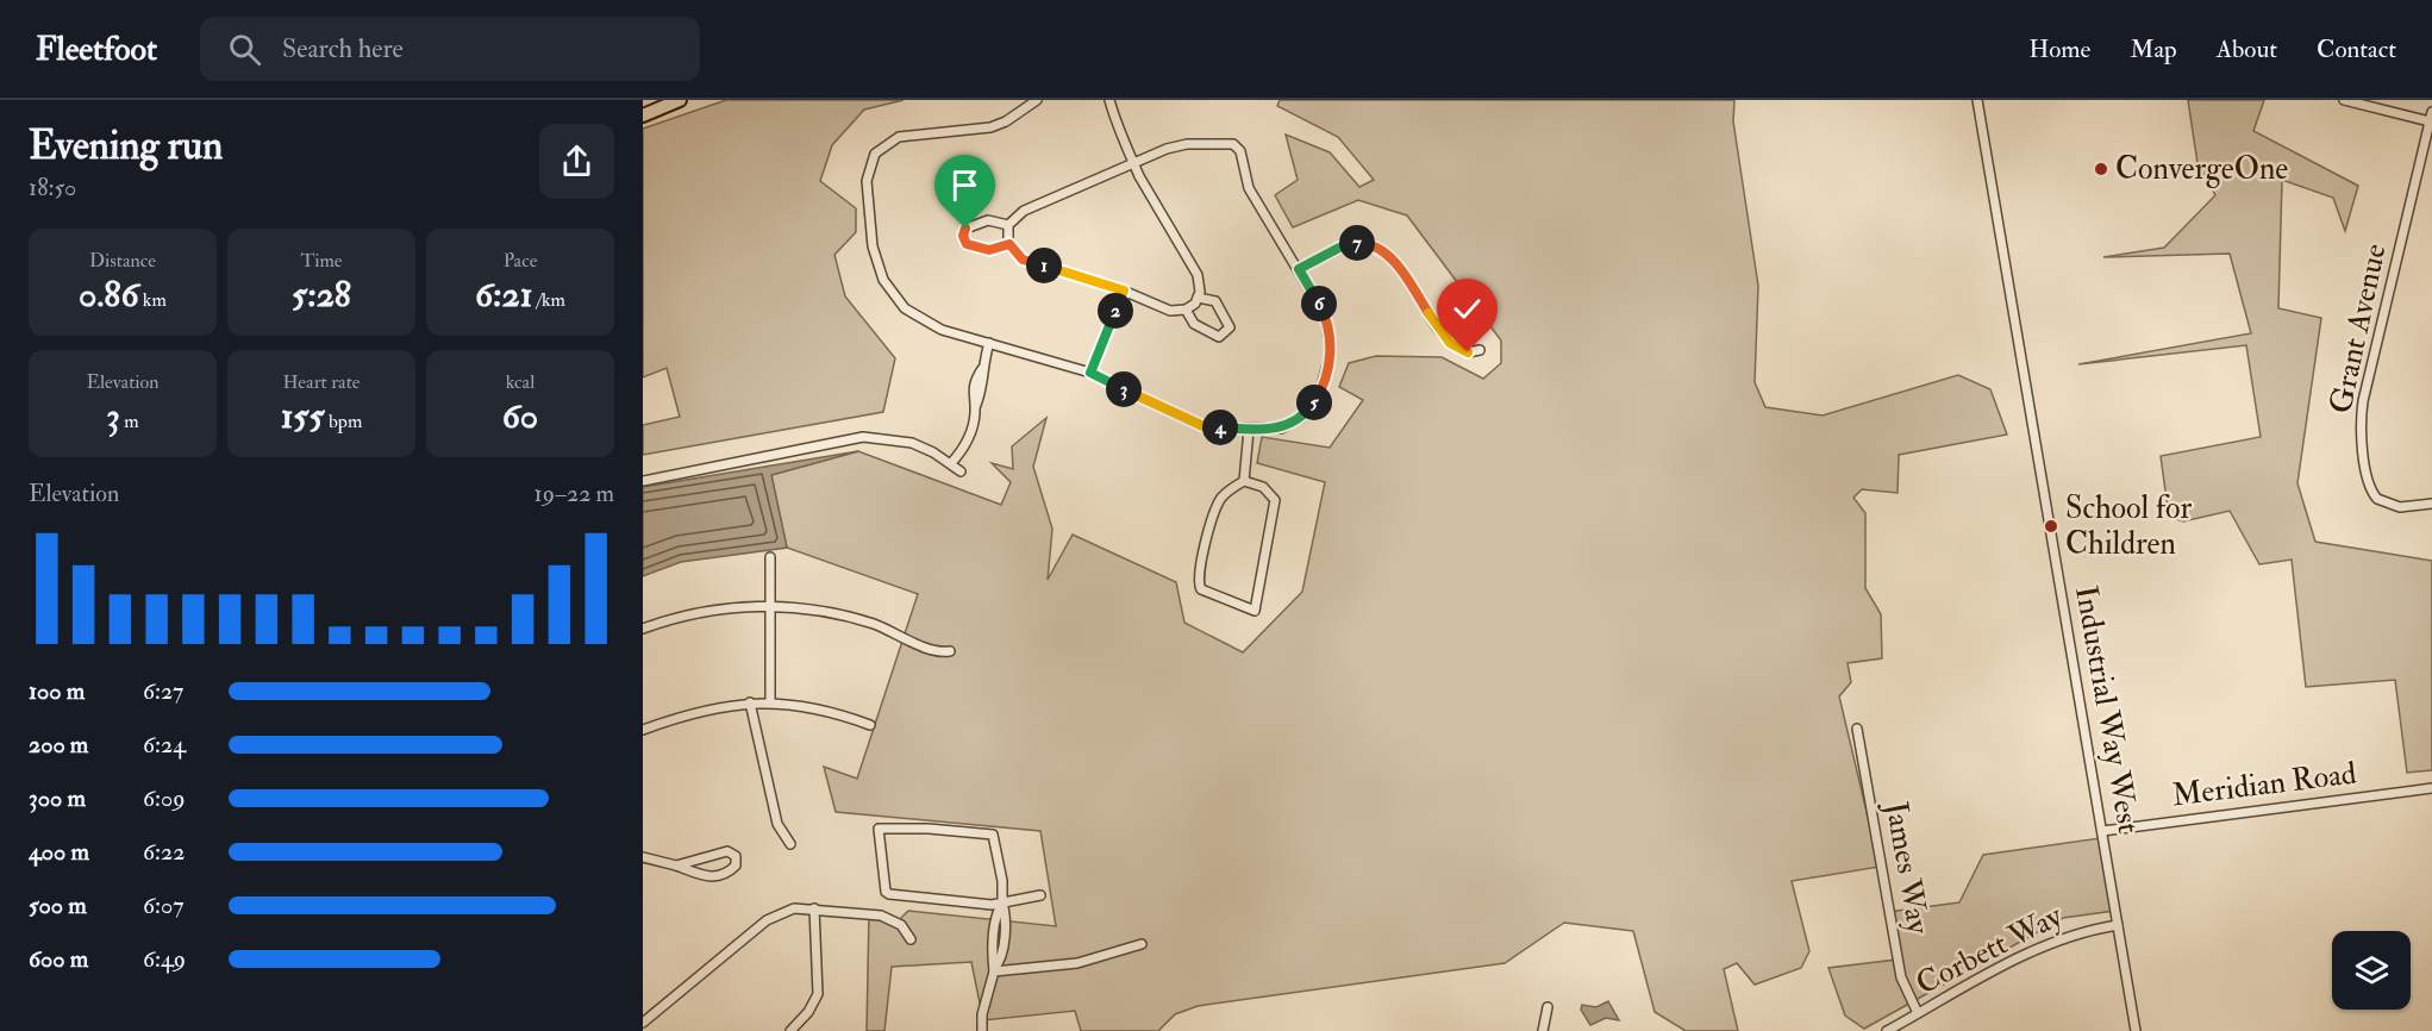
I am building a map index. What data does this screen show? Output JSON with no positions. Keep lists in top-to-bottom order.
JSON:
{
  "streets": {
    "street": [
      "Grant Avenue",
      "Industrial Way West",
      "Meridian Road",
      "James Way",
      "Corbett Way"
    ]
  },
  "crossings": [
    ["Industrial Way West", "Meridian Road"],
    ["Industrial Way West", "Corbett Way"],
    ["James Way", "Corbett Way"]
  ],
  "places": ["ConvergeOne", "School for Children"],
  "page": {
    "header": "Fleetfoot",
    "search": "Search here",
    "nav": [
      "Home",
      "Map",
      "About",
      "Contact"
    ],
    "heading": ["Evening run", "18:50"],
    "stats": [
      ["Distance", "0.86 km"],
      ["Time", "5:28"],
      ["Pace", "6:21 /km"],
      ["Elevation", "3 m"],
      ["Heart rate", "155 bpm"],
      ["kcal", "60"]
    ],
    "pins": [
      "7",
      "1",
      "6",
      "2",
      "3",
      "5",
      "4"
    ],
    "chart": ["Elevation", "19–22 m"],
    "list": [
      {
        "name": "100 m",
        "note": "6:27"
      },
      {
        "name": "200 m",
        "note": "6:24"
      },
      {
        "name": "300 m",
        "note": "6:09"
      },
      {
        "name": "400 m",
        "note": "6:22"
      },
      {
        "name": "500 m",
        "note": "6:07"
      },
      {
        "name": "600 m",
        "note": "6:49"
      }
    ]
  }
}
